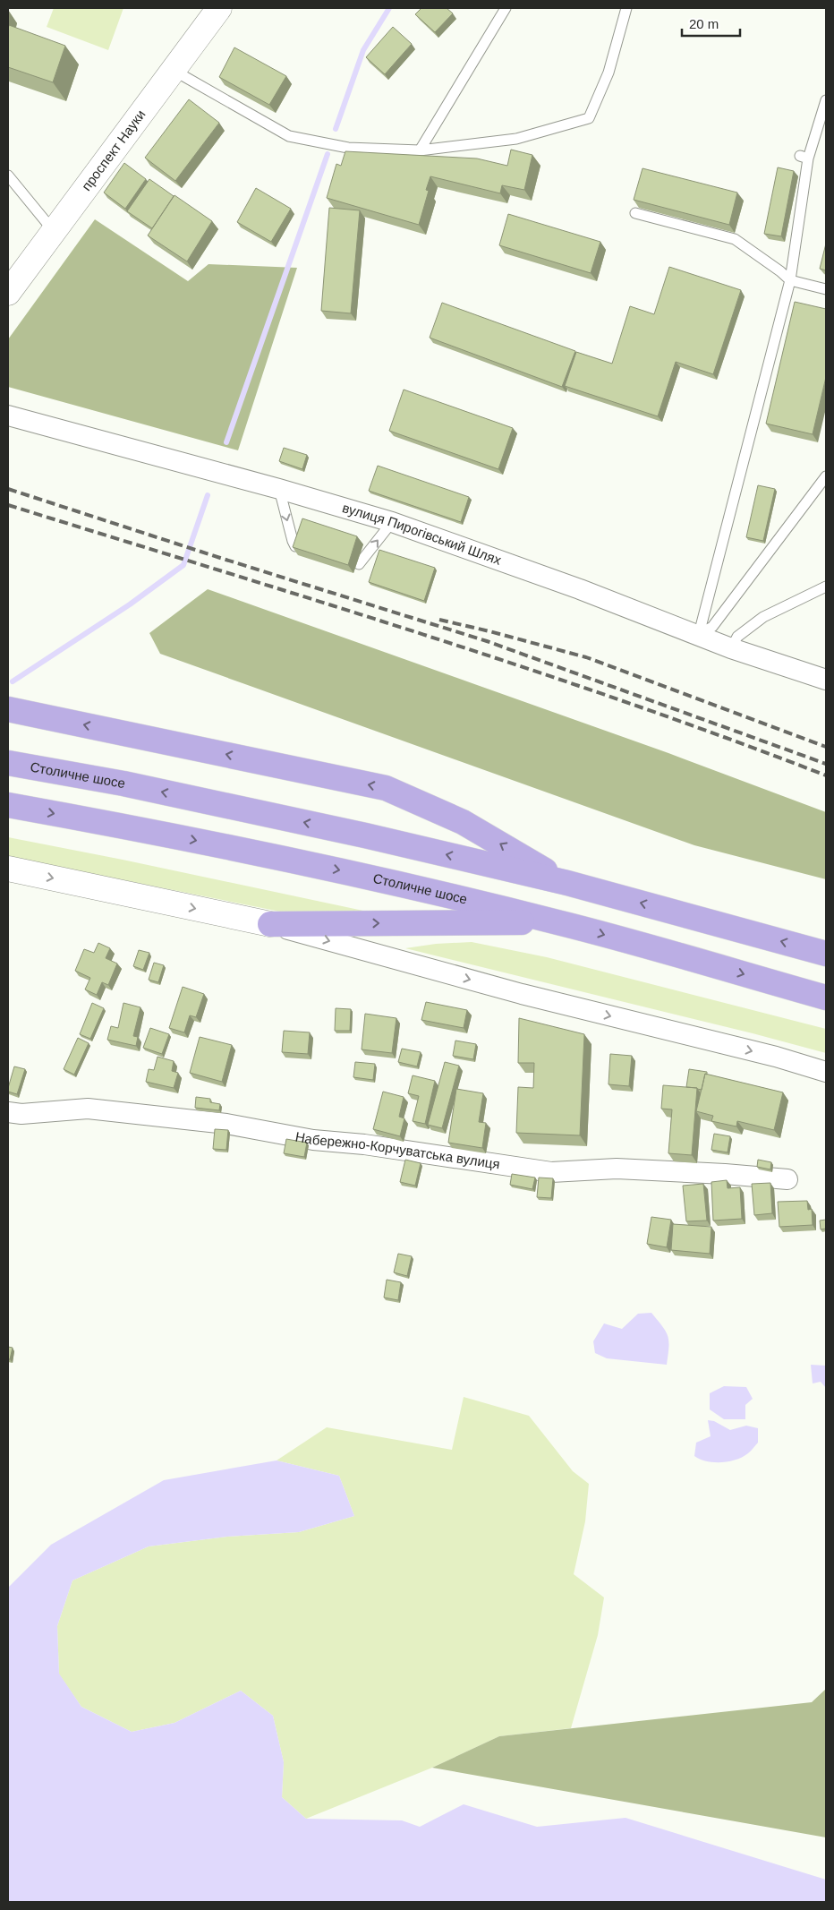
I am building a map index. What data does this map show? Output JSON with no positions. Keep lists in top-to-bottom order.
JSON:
{
  "streets": {
    "highway": ["Столичне шосе"],
    "main road": ["проспект Науки"],
    "street": ["вулиця Пирогівський Шлях", "Набережно-Корчуватська вулиця"]
  },
  "scale_bar": "20 m"
}
